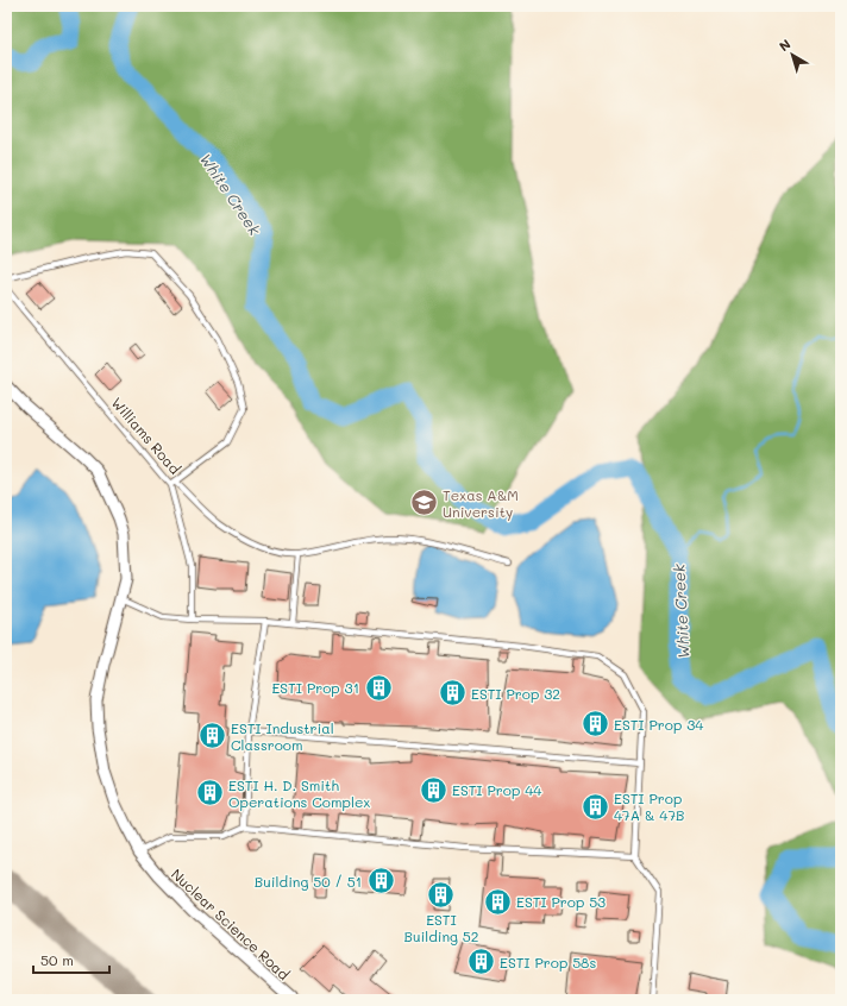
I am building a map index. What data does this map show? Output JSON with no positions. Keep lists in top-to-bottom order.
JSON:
{
  "streets": {
    "street": ["Nuclear Science Road"],
    "lane": ["Williams Road"]
  },
  "water": ["White Creek"],
  "places": {
    "school or university": ["Texas A&M University"],
    "building": [
      "ESTI Prop 31",
      "ESTI Prop 32",
      "ESTI Prop 34",
      "ESTI Industrial Classroom",
      "ESTI Prop 44",
      "ESTI H. D. Smith Operations Complex",
      "ESTI Prop 47A & 47B",
      "Building 50 / 51",
      "ESTI Building 52",
      "ESTI Prop 53",
      "ESTI Prop 58s"
    ]
  },
  "scale_bar": "50 m",
  "north": "top left"
}
